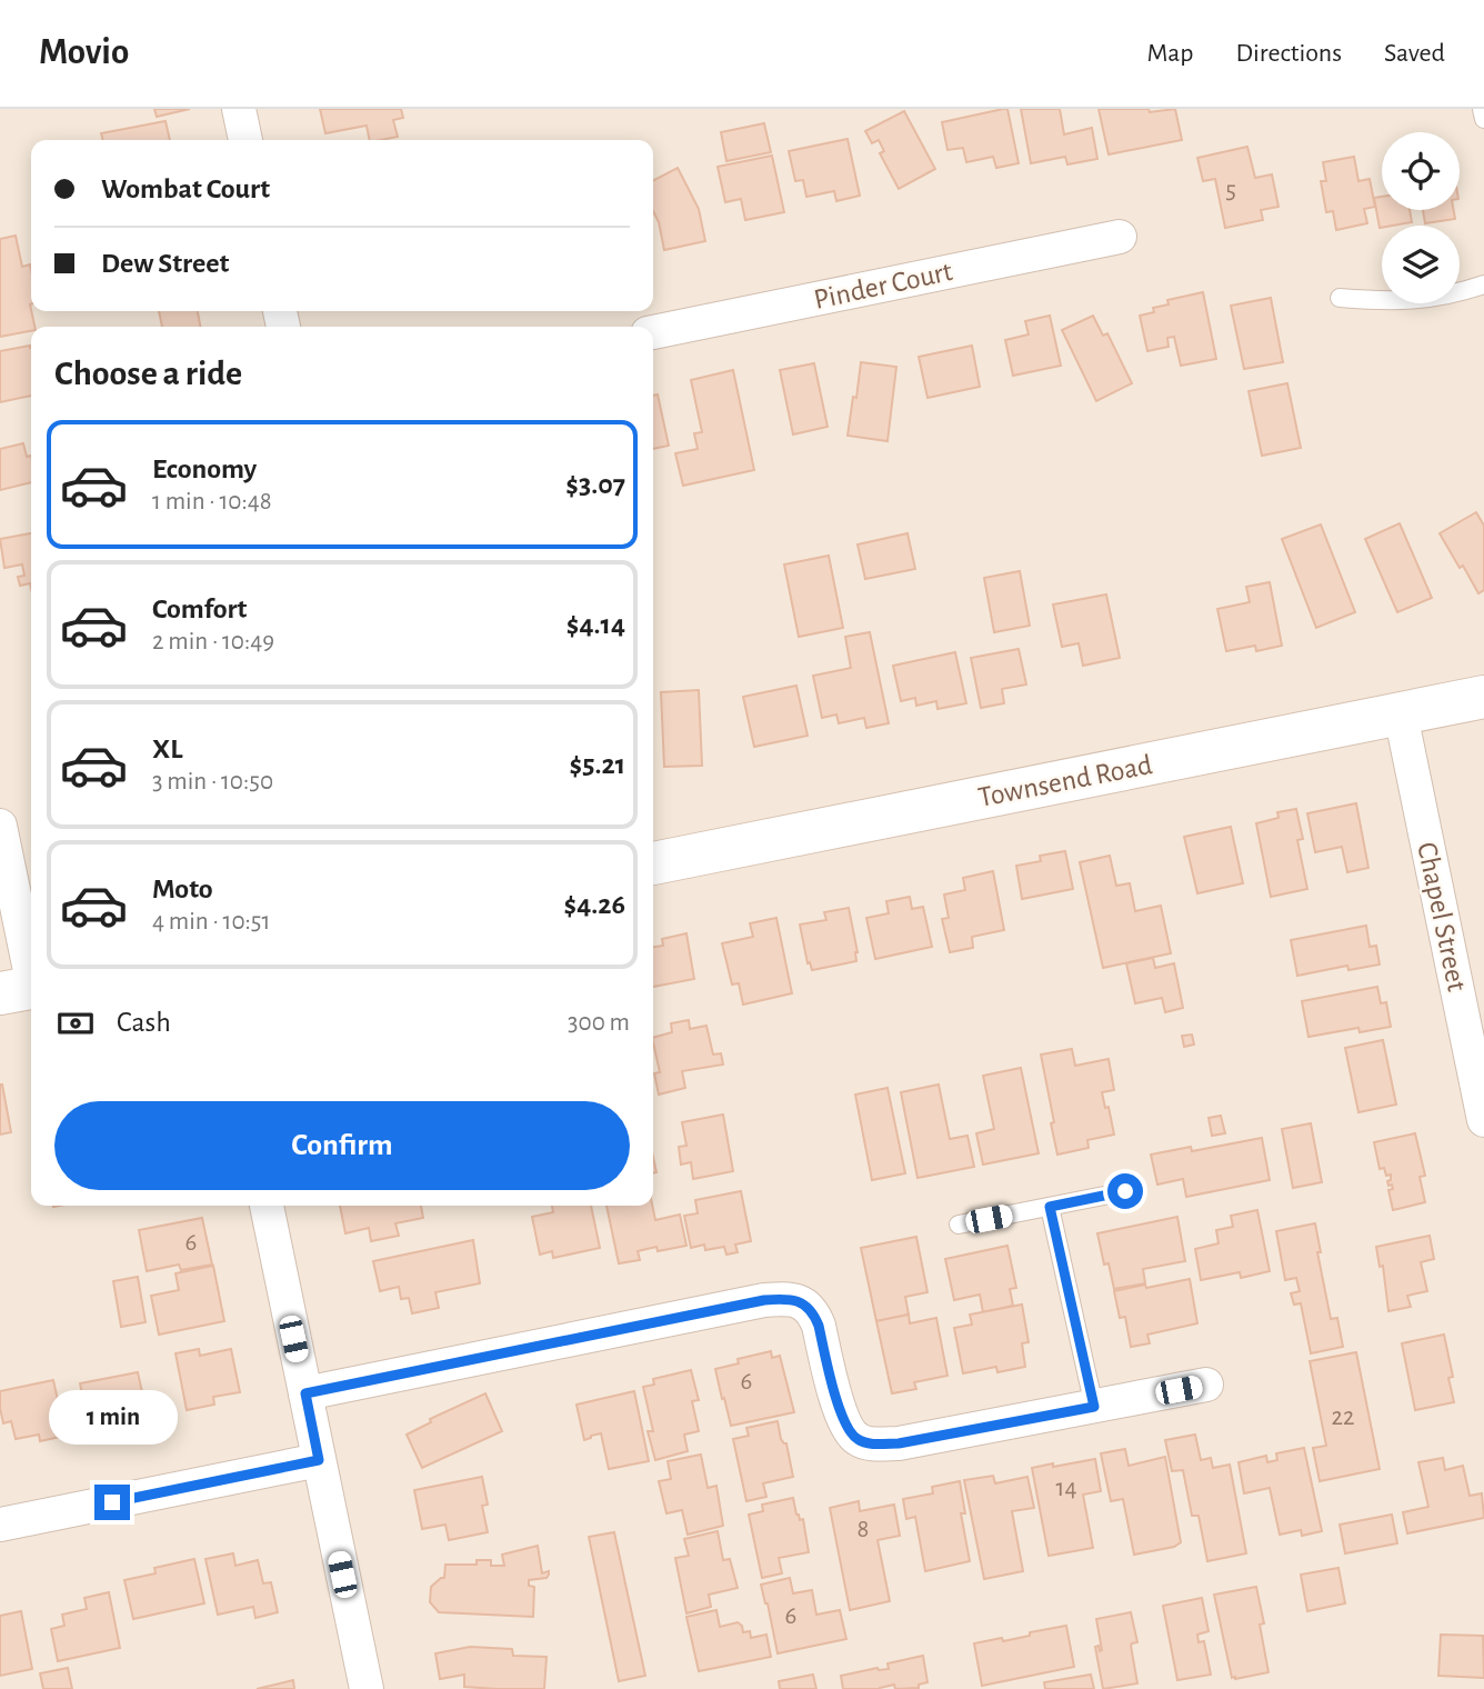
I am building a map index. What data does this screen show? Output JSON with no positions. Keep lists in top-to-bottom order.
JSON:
{
  "streets": {
    "main road": ["Townsend Road"],
    "street": ["Pinder Court", "Chapel Street"]
  },
  "crossings": [
    ["Townsend Road", "Chapel Street"]
  ],
  "house_numbers": [
    "5",
    "6",
    "6",
    "22",
    "14",
    "8",
    "6"
  ],
  "page": {
    "header": "Movio",
    "nav": ["Map", "Directions", "Saved"],
    "banner": ["Wombat Court", "Dew Street"],
    "heading": "Choose a ride",
    "list": [
      {
        "name": "Economy",
        "note": "1 min · 10:48",
        "value": "$3.07"
      },
      {
        "name": "Comfort",
        "note": "2 min · 10:49",
        "value": "$4.14"
      },
      {
        "name": "XL",
        "note": "3 min · 10:50",
        "value": "$5.21"
      },
      {
        "name": "Moto",
        "note": "4 min · 10:51",
        "value": "$4.26"
      }
    ],
    "pay": ["Cash", "300 m"],
    "buttons": "Confirm",
    "bubble": "1 min"
  }
}
